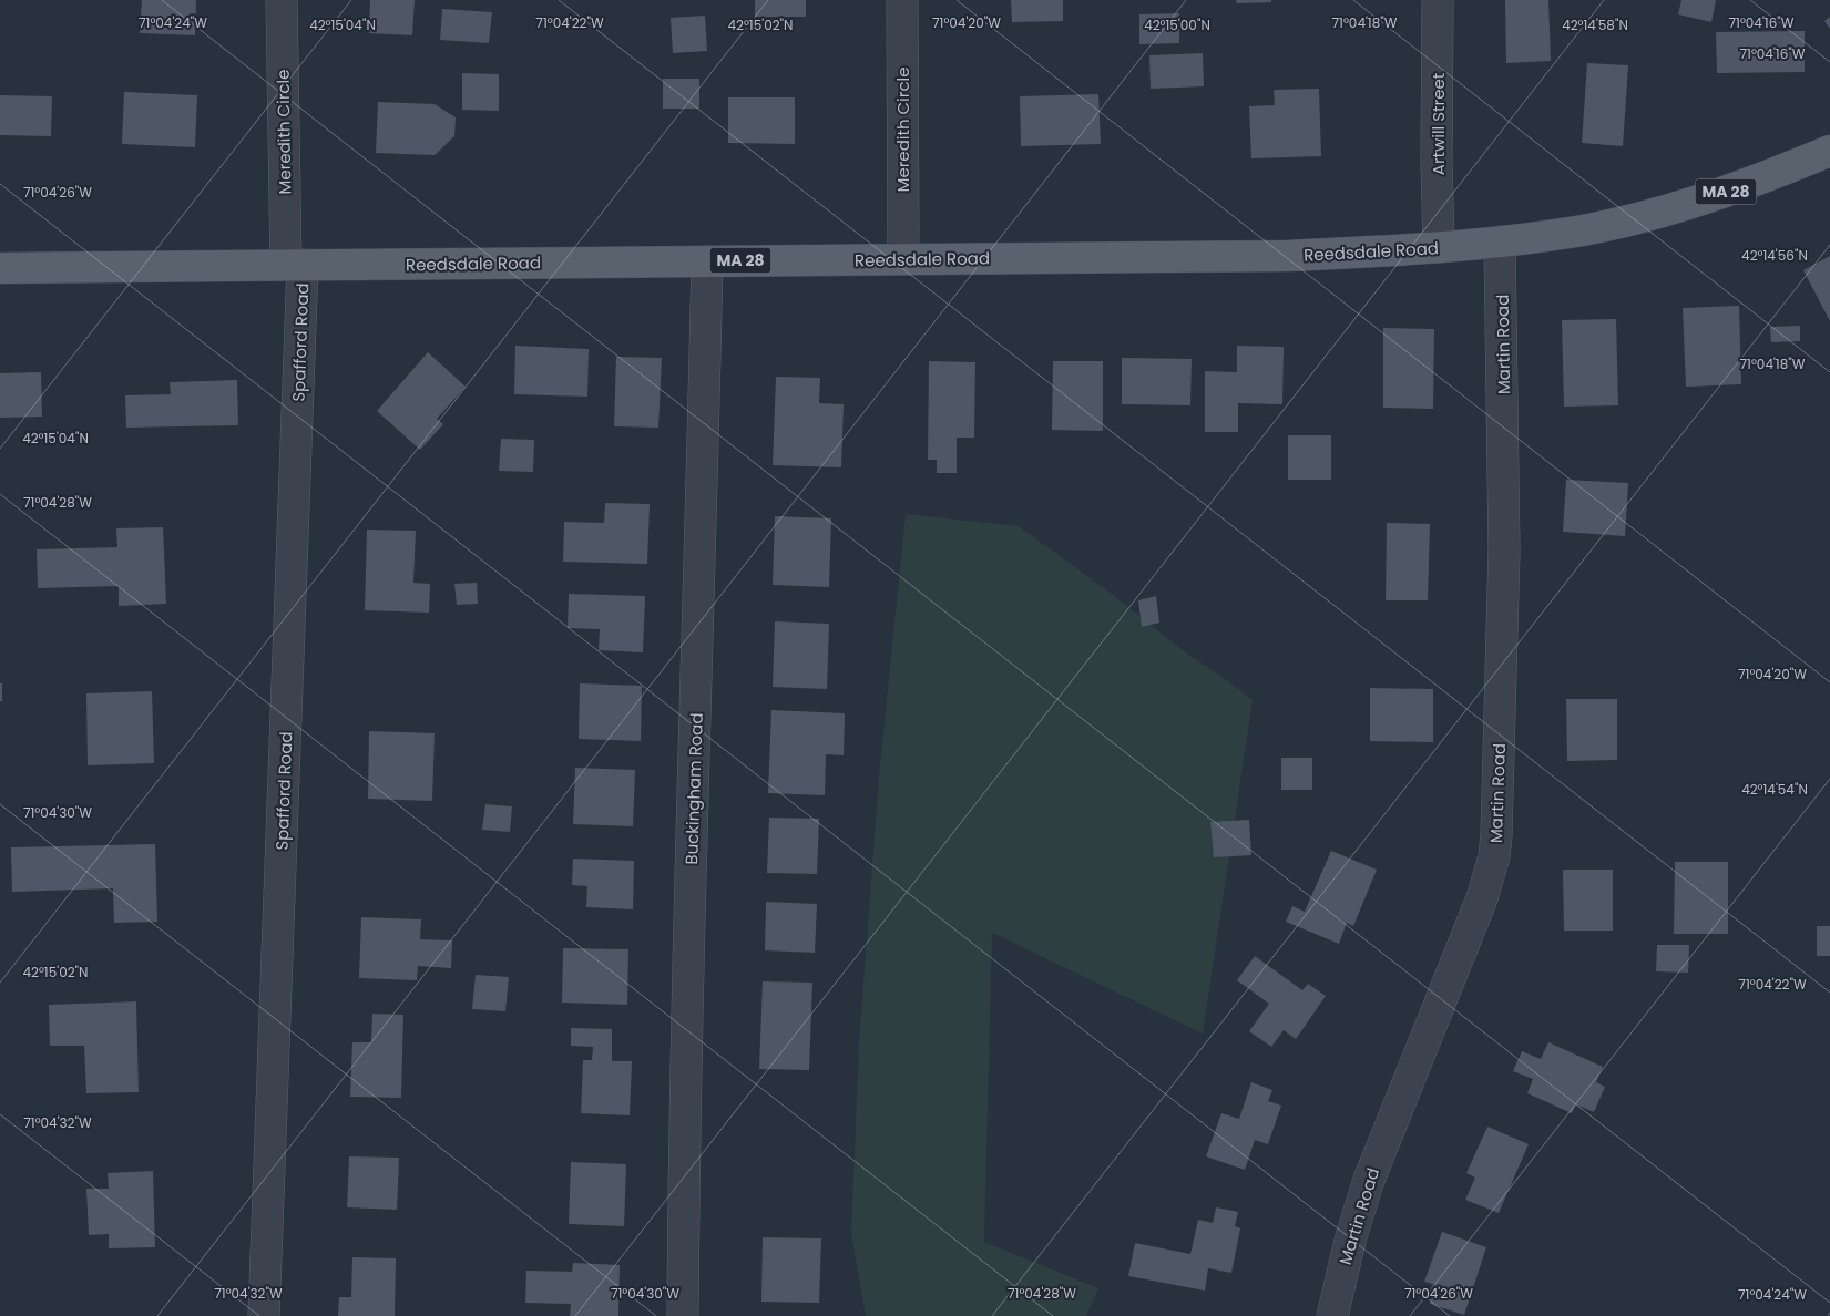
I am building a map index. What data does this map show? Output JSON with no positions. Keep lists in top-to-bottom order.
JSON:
{
  "streets": {
    "main road": ["MA 28", "Reedsdale Road"],
    "street": [
      "Artwill Street",
      "Meredith Circle",
      "Spafford Road",
      "Martin Road",
      "Buckingham Road"
    ]
  },
  "crossings": [
    ["Artwill Street", "Reedsdale Road"],
    ["Meredith Circle", "Reedsdale Road"],
    ["Meredith Circle", "Spafford Road"],
    ["Reedsdale Road", "Spafford Road"],
    ["Reedsdale Road", "Martin Road"],
    ["Reedsdale Road", "Buckingham Road"]
  ],
  "coordinates": [
    "71°04'24\"W",
    "71°04'22\"W",
    "71°04'20\"W",
    "71°04'18\"W",
    "71°04'16\"W",
    "42°15'04\"N",
    "42°15'02\"N",
    "42°15'00\"N",
    "42°14'58\"N",
    "71°04'26\"W",
    "42°14'56\"N",
    "71°04'28\"W",
    "42°14'54\"N",
    "71°04'30\"W",
    "71°04'32\"W"
  ]
}
